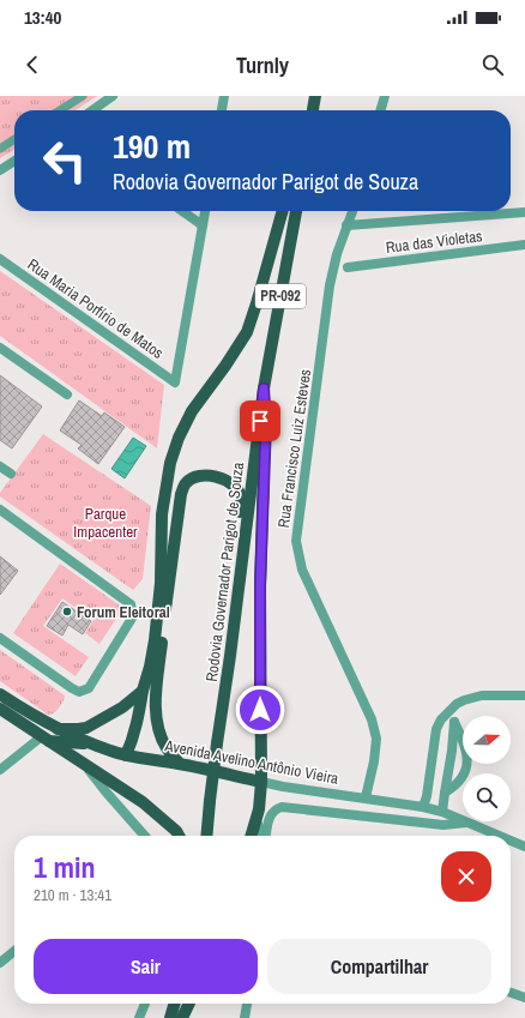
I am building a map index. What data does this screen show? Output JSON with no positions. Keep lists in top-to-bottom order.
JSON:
{
  "streets": {
    "main road": ["PR-092", "Rodovia Governador Parigot de Souza", "Avenida Avelino Antônio Vieira"],
    "street": ["Rua das Violetas", "Rua Maria Porfírio de Matos", "Rua Francisco Luiz Esteves"]
  },
  "crossings": [
    ["Rua Francisco Luiz Esteves", "Avenida Avelino Antônio Vieira"]
  ],
  "parks": ["Parque Impacenter"],
  "places": ["Forum Eleitoral"],
  "north": "right",
  "page": {
    "status": "13:40",
    "header": "Turnly",
    "turn": ["190 m", "Rodovia Governador Parigot de Souza"],
    "heading": ["1 min", "210 m · 13:41"],
    "buttons": ["Sair", "Compartilhar"]
  }
}
